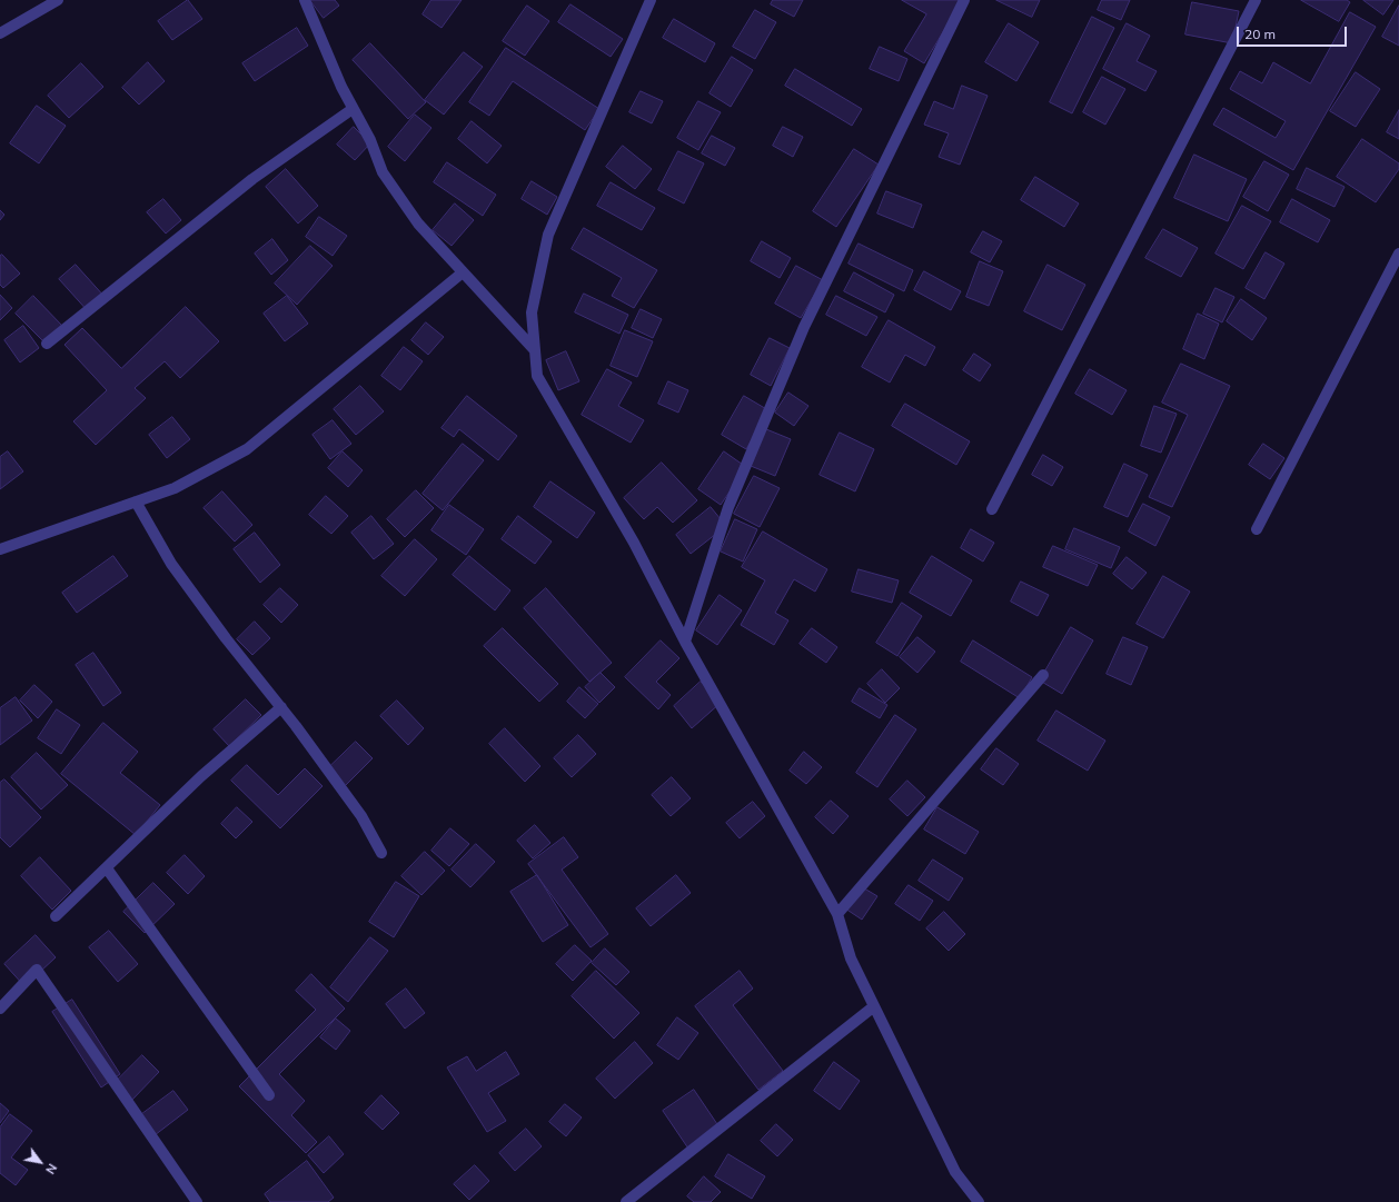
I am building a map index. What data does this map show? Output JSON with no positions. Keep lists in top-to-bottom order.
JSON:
{
  "scale_bar": "20 m",
  "north": "bottom right"
}
